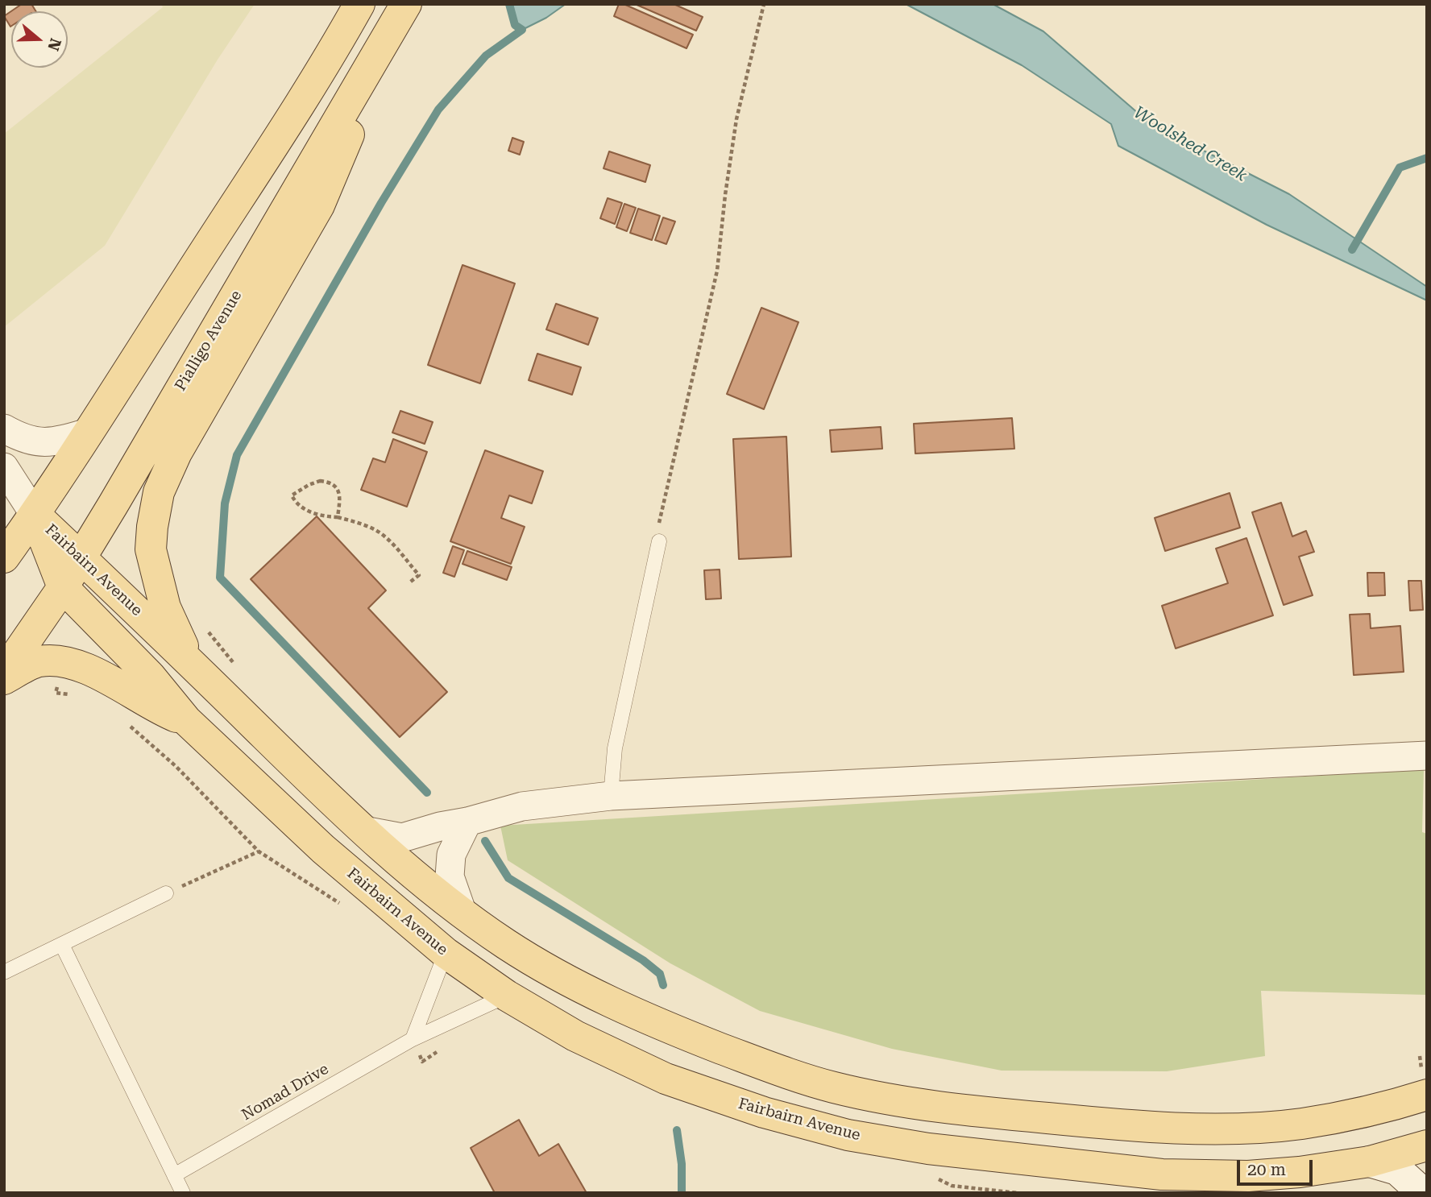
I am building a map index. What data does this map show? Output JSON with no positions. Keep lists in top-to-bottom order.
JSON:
{
  "streets": {
    "main road": ["Pialligo Avenue", "Fairbairn Avenue"],
    "lane": ["Nomad Drive"]
  },
  "crossings": [
    ["Pialligo Avenue", "Fairbairn Avenue"],
    ["Fairbairn Avenue", "Nomad Drive"]
  ],
  "water": ["Woolshed Creek"],
  "scale_bar": "20 m",
  "north": "right"
}
